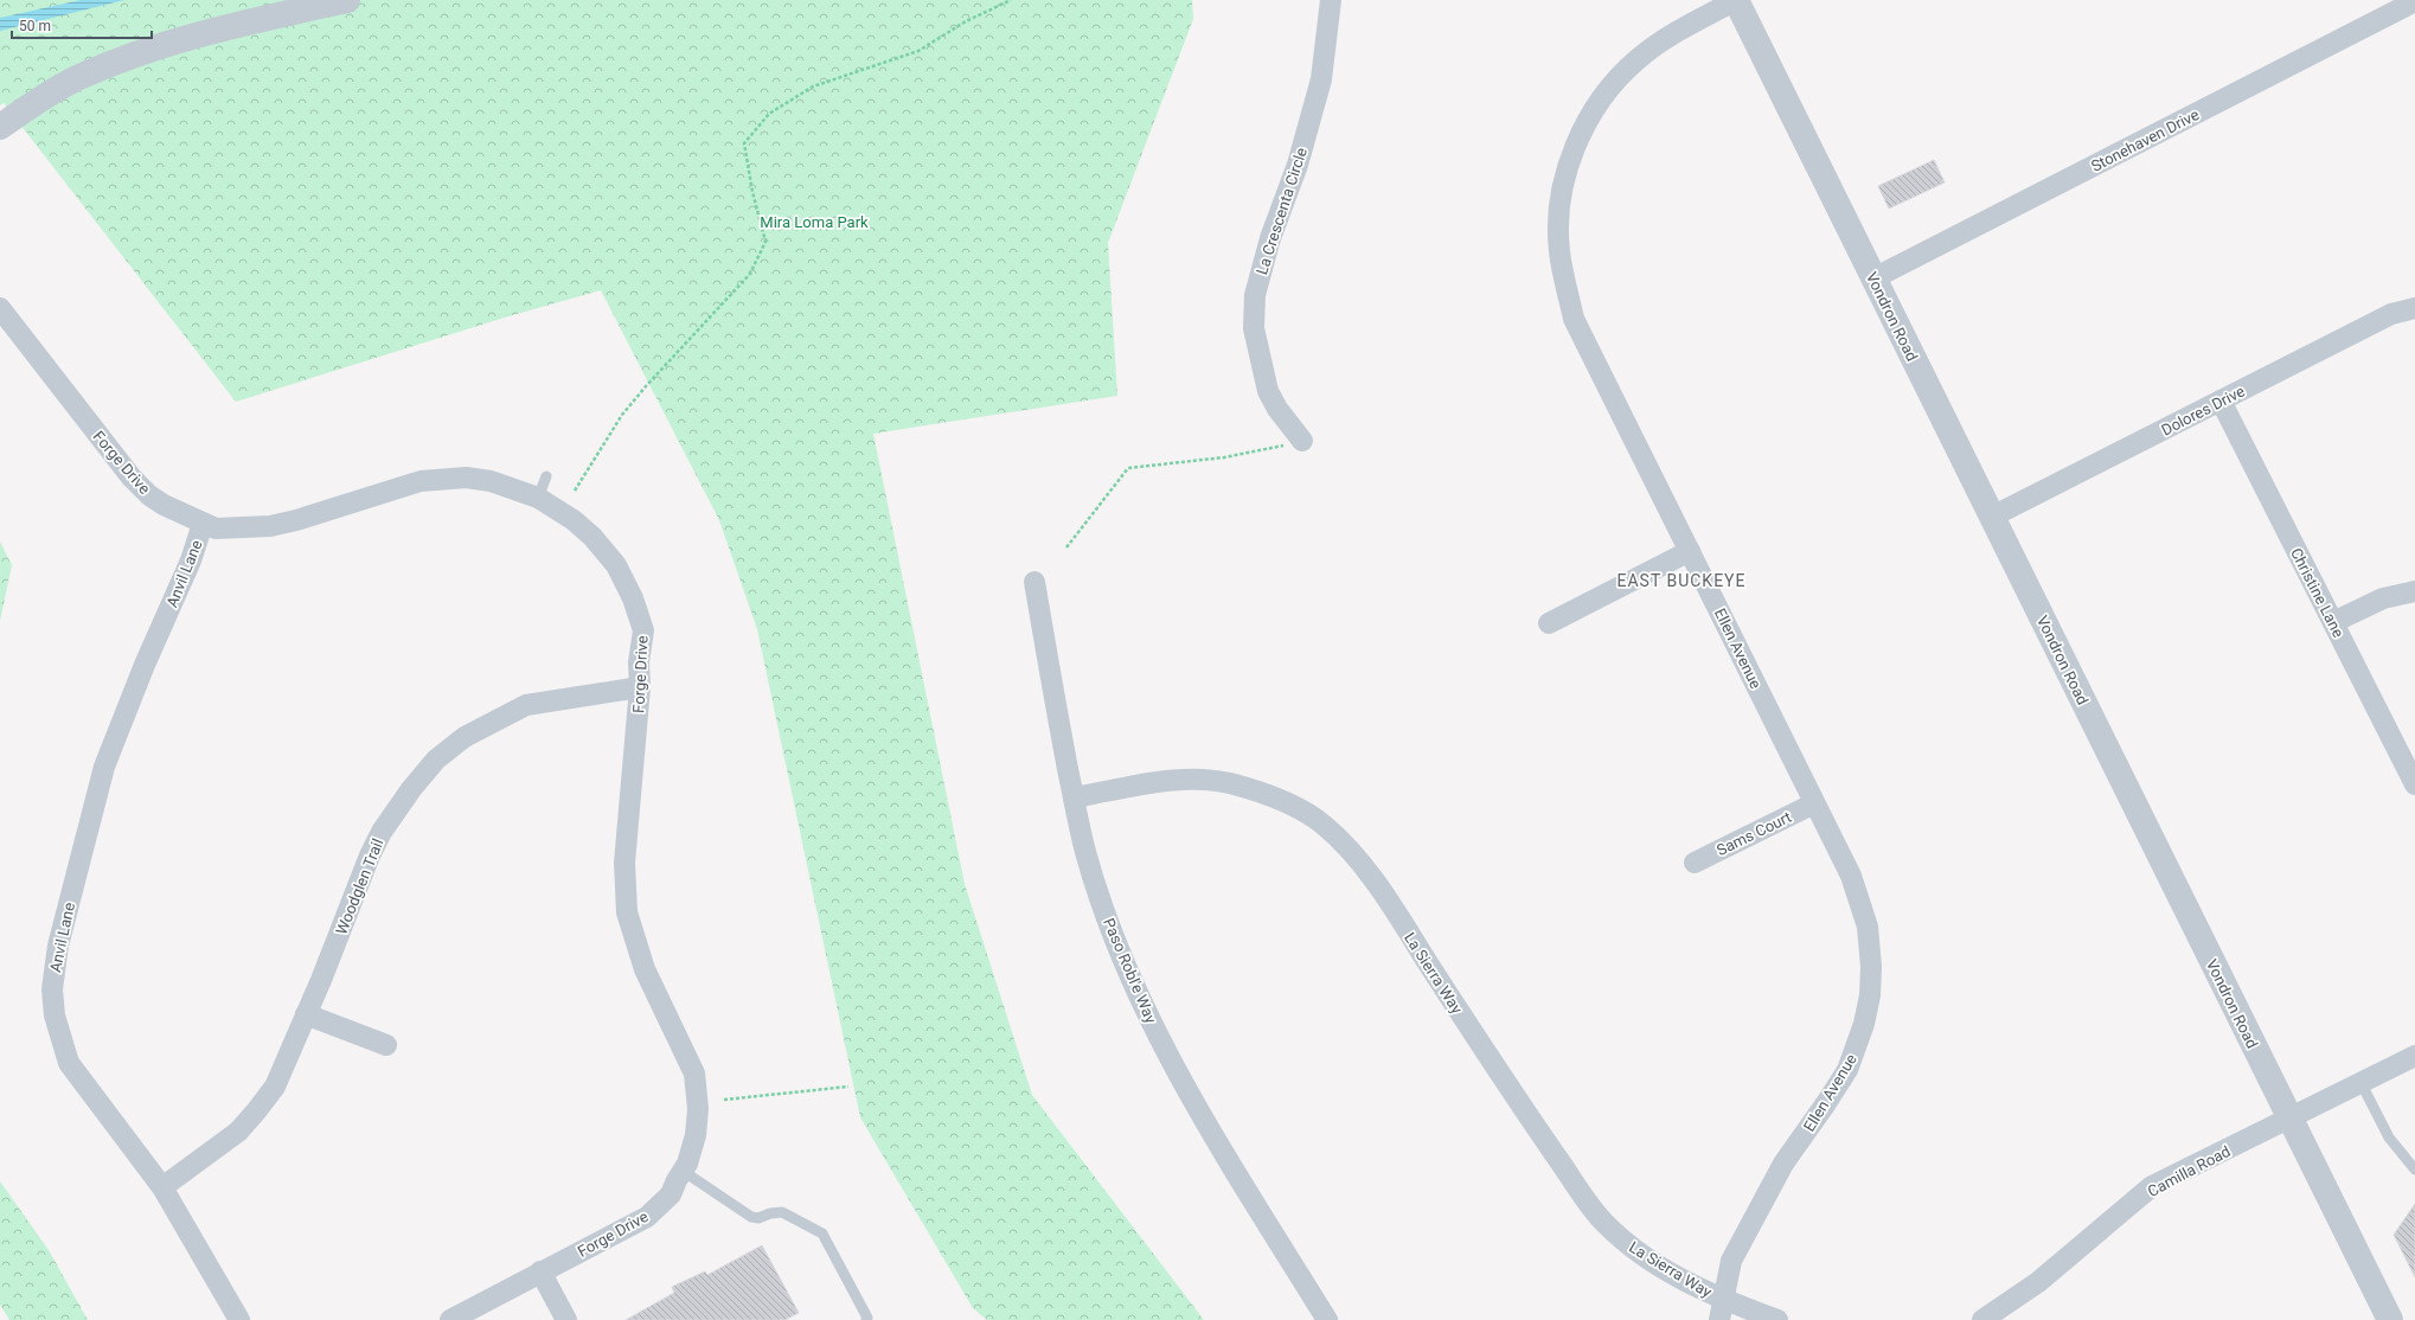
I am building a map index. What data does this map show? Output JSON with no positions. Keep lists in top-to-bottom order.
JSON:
{
  "streets": {
    "street": [
      "Stonehaven Drive",
      "La Crescenta Circle",
      "Vondron Road",
      "Dolores Drive",
      "Forge Drive",
      "Anvil Lane",
      "Christine Lane",
      "Ellen Avenue",
      "Sams Court",
      "Woodglen Trail",
      "Paso Robl'e Way",
      "La Sierra Way",
      "Camilla Road"
    ]
  },
  "crossings": [
    ["Stonehaven Drive", "Vondron Road"],
    ["Vondron Road", "Dolores Drive"],
    ["Vondron Road", "Ellen Avenue"],
    ["Vondron Road", "Camilla Road"],
    ["Dolores Drive", "Christine Lane"],
    ["Forge Drive", "Anvil Lane"],
    ["Forge Drive", "Woodglen Trail"],
    ["Anvil Lane", "Woodglen Trail"],
    ["Ellen Avenue", "Sams Court"],
    ["Ellen Avenue", "La Sierra Way"],
    ["Paso Robl'e Way", "La Sierra Way"]
  ],
  "districts": ["EAST BUCKEYE"],
  "parks": ["Mira Loma Park"],
  "scale_bar": "50 m"
}
